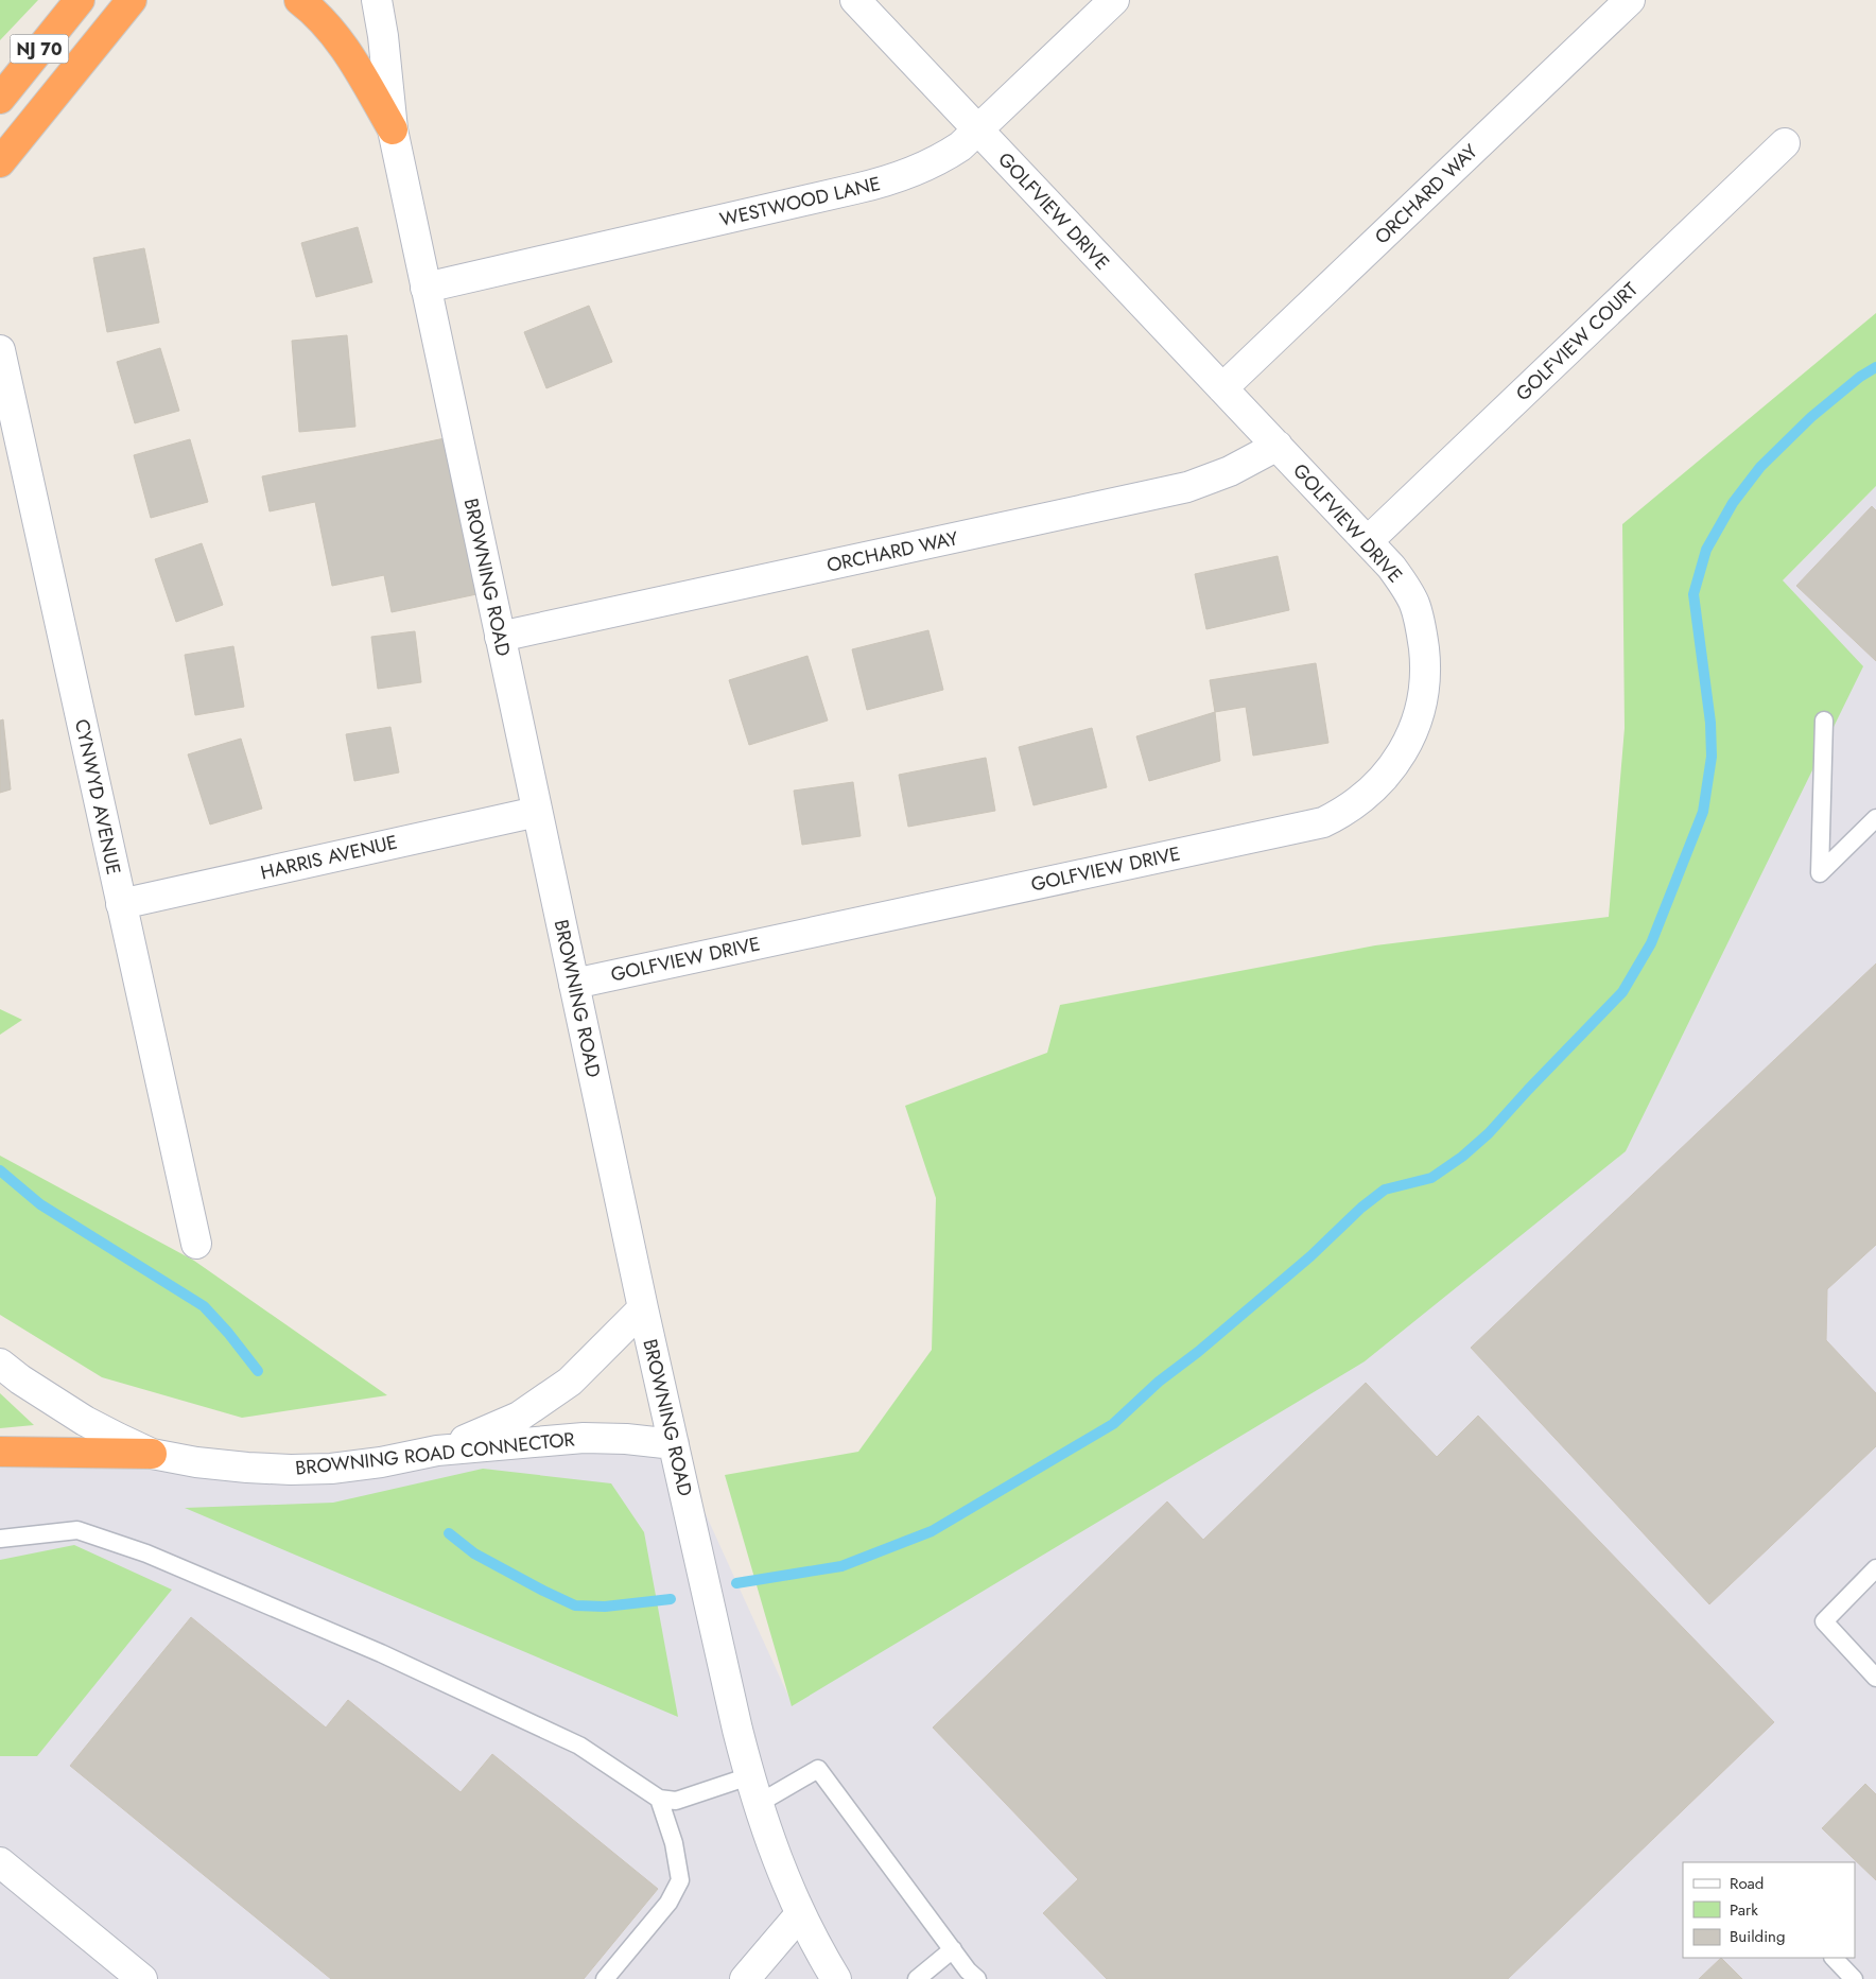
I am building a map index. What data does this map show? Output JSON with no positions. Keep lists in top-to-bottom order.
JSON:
{
  "streets": {
    "highway": ["NJ 70"],
    "street": [
      "ORCHARD WAY",
      "WESTWOOD LANE",
      "GOLFVIEW DRIVE",
      "GOLFVIEW COURT",
      "BROWNING ROAD",
      "CYNWYD AVENUE",
      "HARRIS AVENUE",
      "BROWNING ROAD CONNECTOR"
    ]
  },
  "crossings": [
    ["ORCHARD WAY", "GOLFVIEW DRIVE"],
    ["ORCHARD WAY", "BROWNING ROAD"],
    ["WESTWOOD LANE", "GOLFVIEW DRIVE"],
    ["WESTWOOD LANE", "BROWNING ROAD"],
    ["GOLFVIEW DRIVE", "GOLFVIEW COURT"],
    ["GOLFVIEW DRIVE", "BROWNING ROAD"],
    ["BROWNING ROAD", "HARRIS AVENUE"],
    ["BROWNING ROAD", "BROWNING ROAD CONNECTOR"],
    ["CYNWYD AVENUE", "HARRIS AVENUE"]
  ],
  "legend": ["Road", "Park", "Building"]
}
